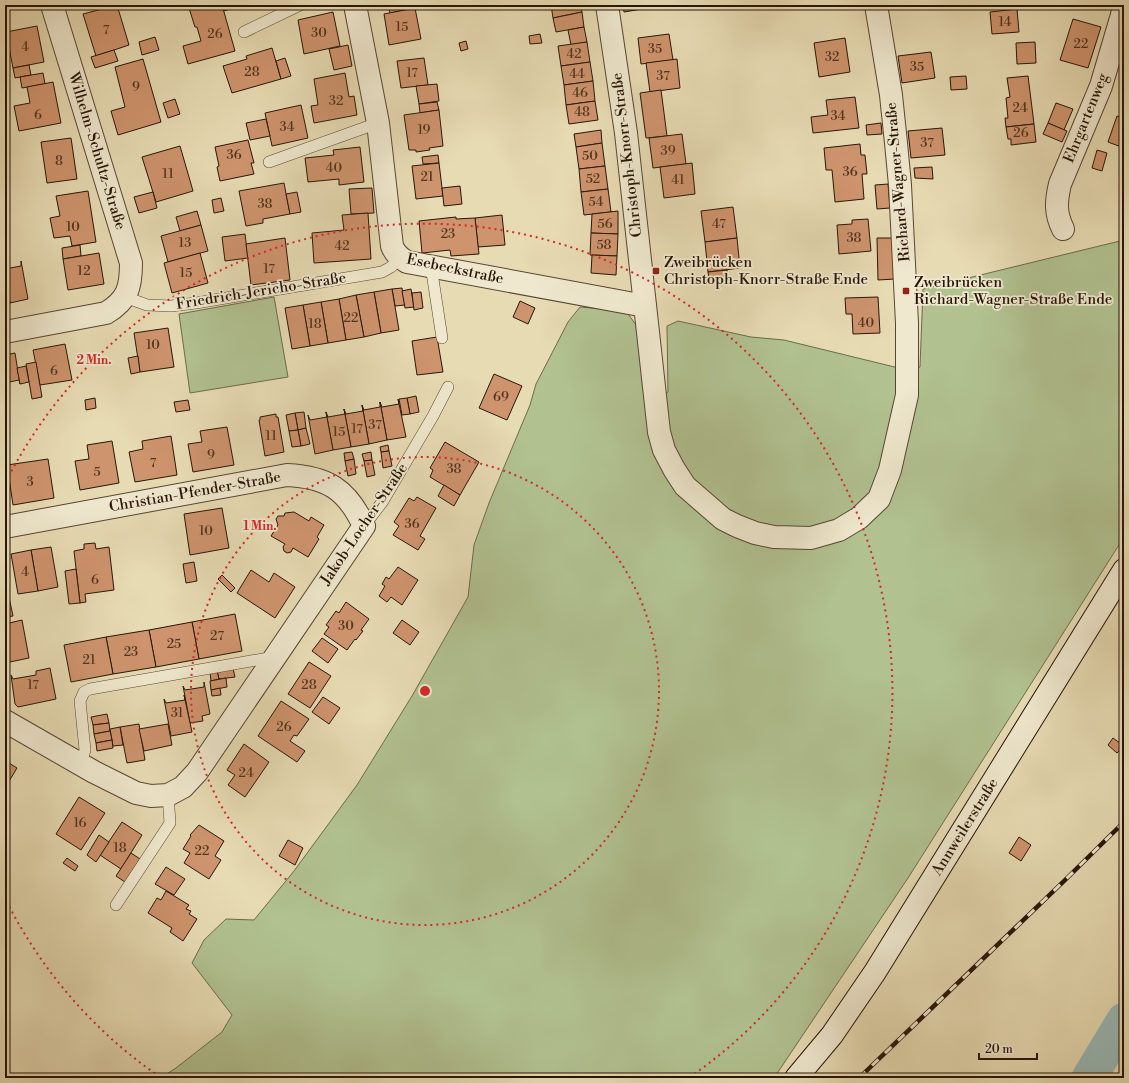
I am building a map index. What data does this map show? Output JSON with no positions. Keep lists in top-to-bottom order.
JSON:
{
  "streets": {
    "street": [
      "Ehrgartenweg",
      "Wilhelm-Schultz-Straße",
      "Christoph-Knorr-Straße",
      "Richard-Wagner-Straße",
      "Esebeckstraße",
      "Christian-Pfender-Straße",
      "Jakob-Locher-Straße",
      "Annweilerstraße"
    ],
    "lane": ["Friedrich-Jericho-Straße"]
  },
  "crossings": [
    ["Wilhelm-Schultz-Straße", "Friedrich-Jericho-Straße"],
    ["Christoph-Knorr-Straße", "Richard-Wagner-Straße"],
    ["Christoph-Knorr-Straße", "Esebeckstraße"],
    ["Richard-Wagner-Straße", "Esebeckstraße"],
    ["Esebeckstraße", "Friedrich-Jericho-Straße"],
    ["Christian-Pfender-Straße", "Jakob-Locher-Straße"]
  ],
  "places": {
    "transit": ["Zweibrücken Christoph-Knorr-Straße Ende", "Zweibrücken Richard-Wagner-Straße Ende"]
  },
  "house_numbers": [
    "14",
    "15",
    "7",
    "30",
    "26",
    "22",
    "4",
    "35",
    "42",
    "32",
    "35",
    "28",
    "17",
    "44",
    "37",
    "9",
    "46",
    "32",
    "24",
    "48",
    "6",
    "34",
    "34",
    "19",
    "26",
    "37",
    "39",
    "36",
    "50",
    "8",
    "40",
    "36",
    "11",
    "21",
    "52",
    "41",
    "54",
    "38",
    "56",
    "47",
    "10",
    "23",
    "38",
    "13",
    "58",
    "42",
    "17",
    "12",
    "15",
    "22",
    "40",
    "18",
    "10",
    "6",
    "69",
    "37",
    "17",
    "15",
    "11",
    "9",
    "7",
    "38",
    "5",
    "3",
    "36",
    "10",
    "4",
    "6",
    "30",
    "27",
    "25",
    "23",
    "21",
    "17",
    "28",
    "31",
    "26",
    "24",
    "16",
    "18",
    "22"
  ],
  "scale_bar": "20 m",
  "rings": ["2 Min.", "1 Min."]
}
